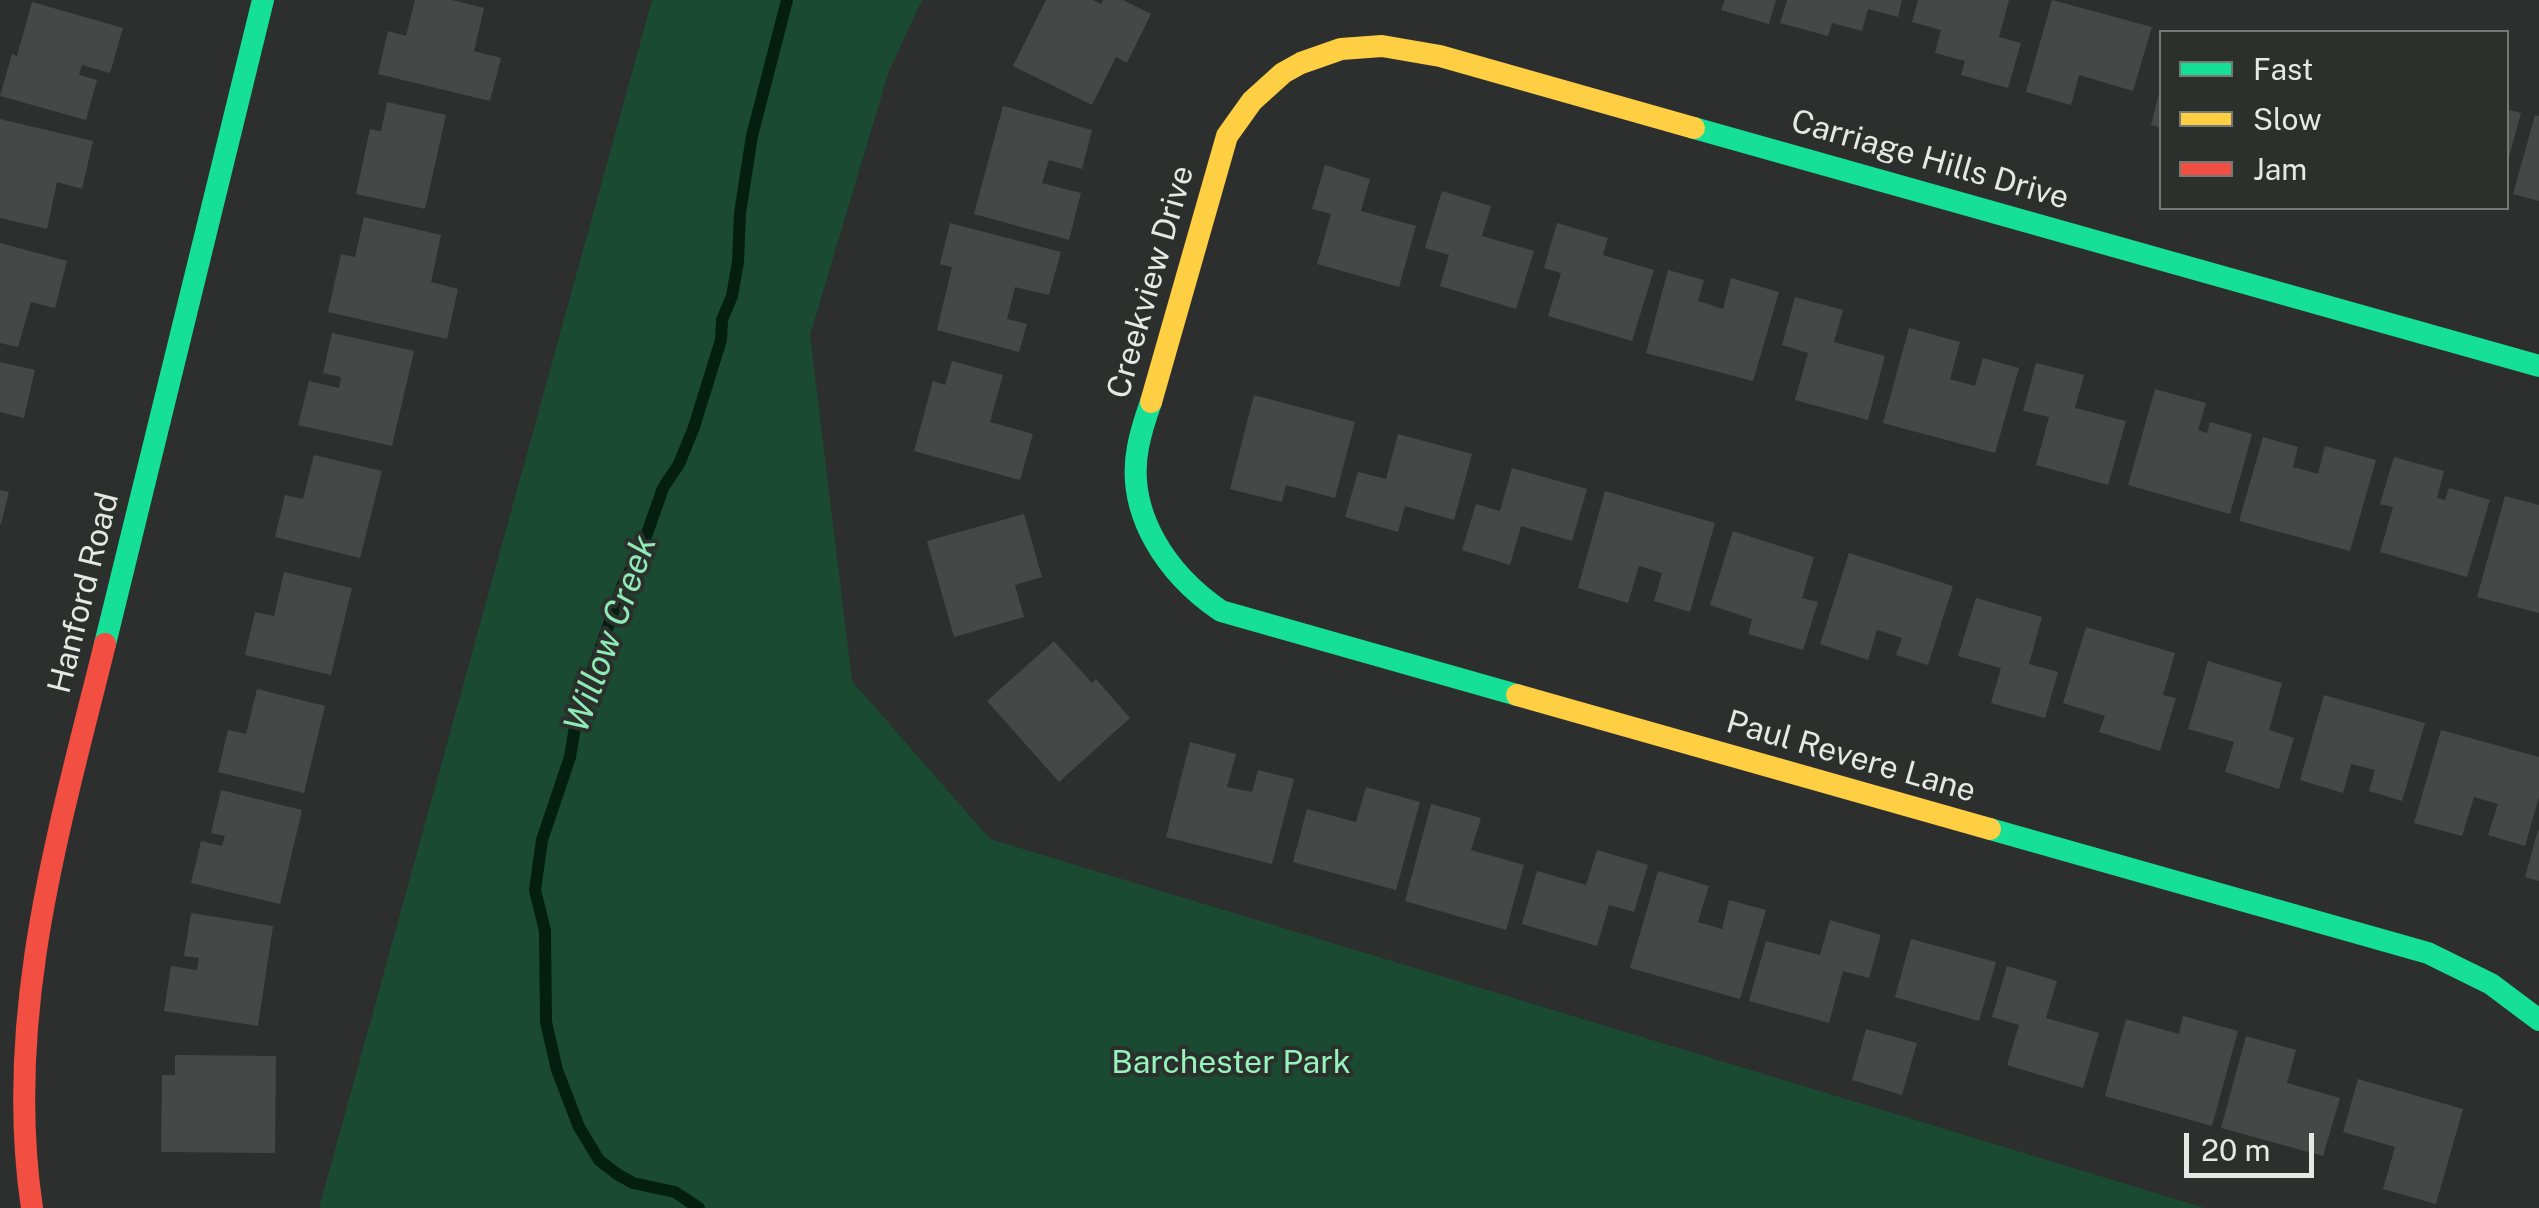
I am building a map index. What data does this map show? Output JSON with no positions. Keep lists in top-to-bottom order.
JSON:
{
  "streets": {
    "street": [
      "Carriage Hills Drive",
      "Creekview Drive",
      "Hanford Road",
      "Paul Revere Lane"
    ]
  },
  "crossings": [
    ["Carriage Hills Drive", "Creekview Drive"],
    ["Creekview Drive", "Paul Revere Lane"]
  ],
  "water": ["Willow Creek"],
  "parks": ["Barchester Park"],
  "legend": ["Fast", "Slow", "Jam"],
  "scale_bar": "20 m"
}
